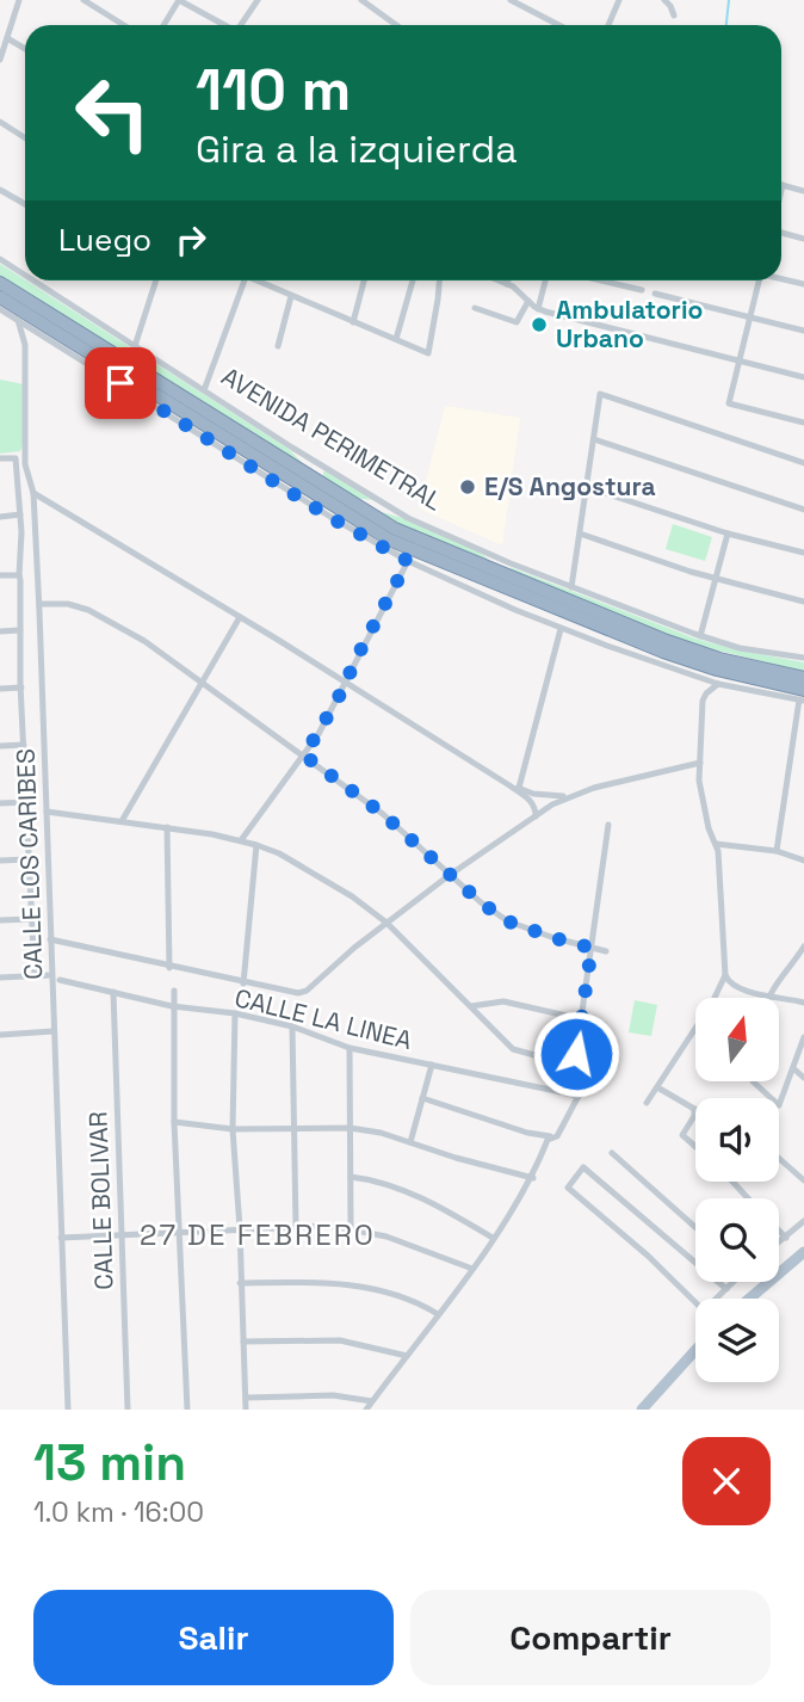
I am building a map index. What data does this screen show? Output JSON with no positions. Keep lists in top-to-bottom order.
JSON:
{
  "streets": {
    "highway": ["AVENIDA PERIMETRAL"],
    "street": ["CALLE LOS CARIBES", "CALLE LA LINEA", "CALLE BOLIVAR"]
  },
  "crossings": [
    ["CALLE LOS CARIBES", "CALLE LA LINEA"],
    ["CALLE LA LINEA", "CALLE BOLIVAR"]
  ],
  "districts": ["27 DE FEBRERO"],
  "places": ["Ambulatorio Urbano", "E/S Angostura"],
  "north": "top",
  "page": {
    "turn": ["110 m", "Gira a la izquierda"],
    "then": "Luego",
    "heading": ["13 min", "1.0 km · 16:00"],
    "buttons": ["Salir", "Compartir"]
  }
}
